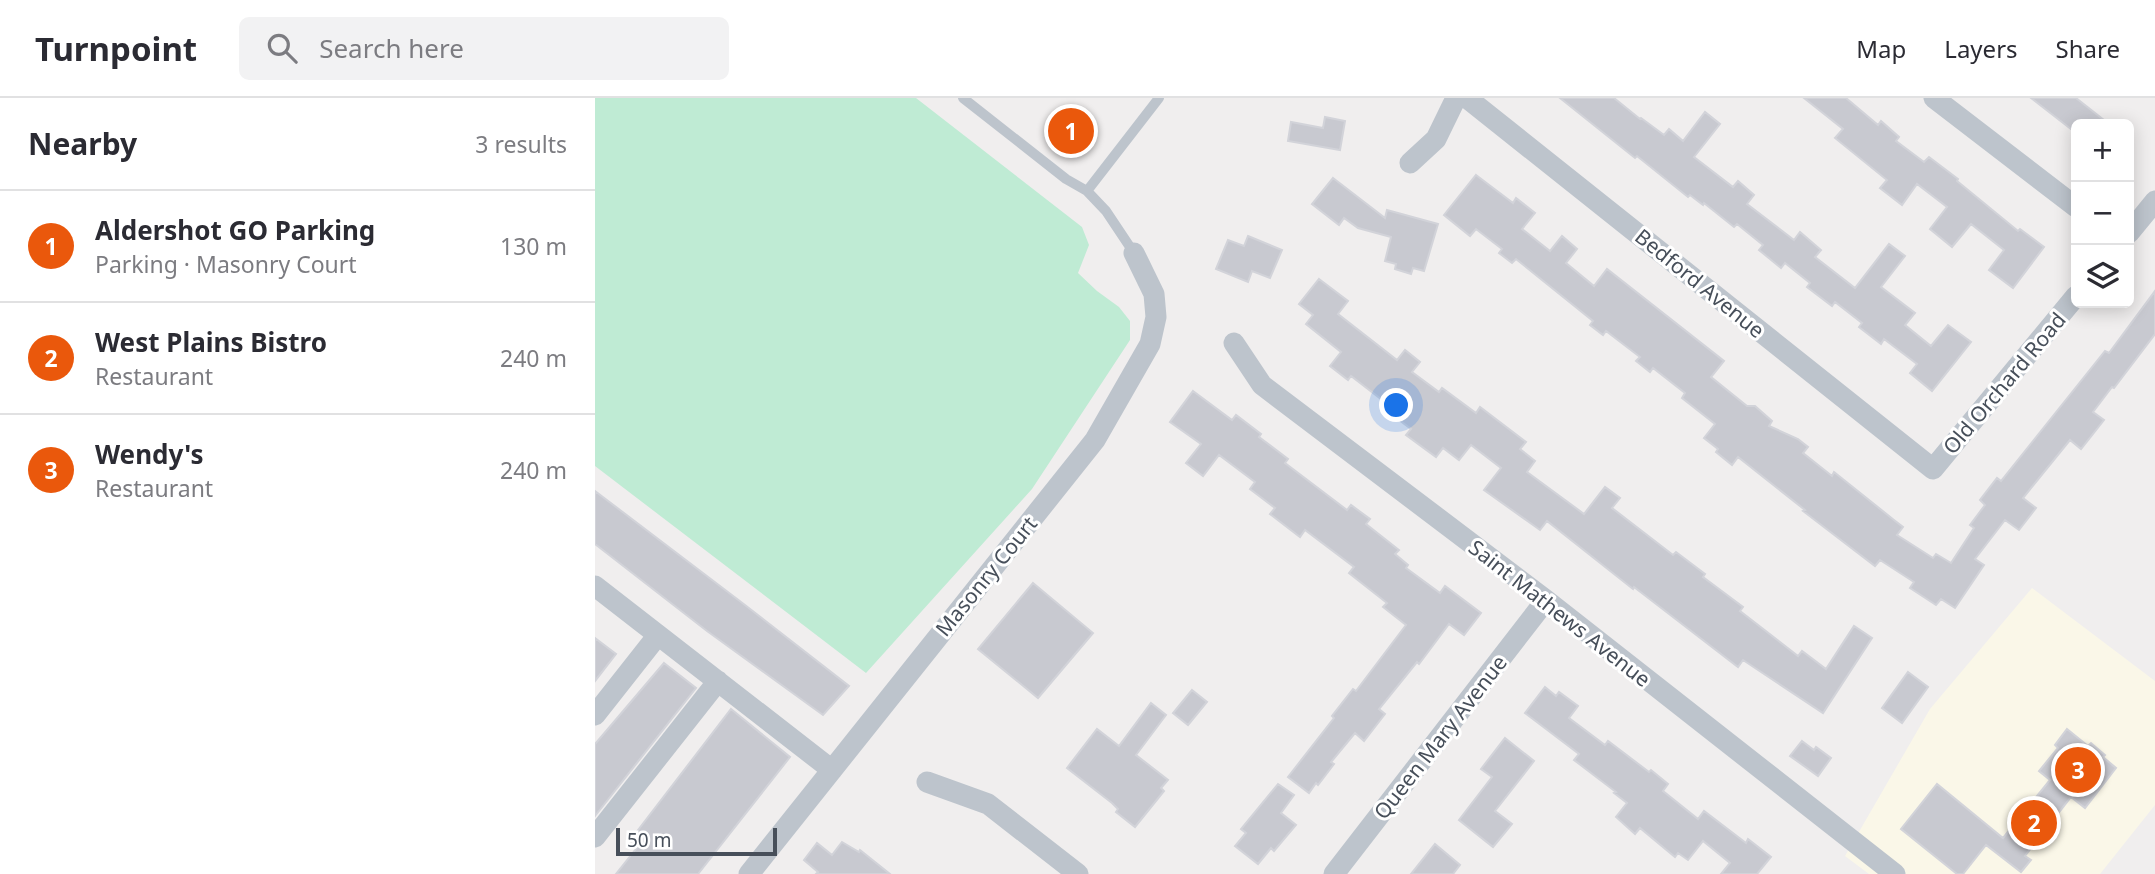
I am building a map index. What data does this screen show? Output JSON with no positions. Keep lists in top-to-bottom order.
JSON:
{
  "streets": {
    "street": [
      "Bedford Avenue",
      "Old Orchard Road",
      "Masonry Court",
      "Saint Mathews Avenue",
      "Queen Mary Avenue"
    ]
  },
  "crossings": [
    ["Bedford Avenue", "Old Orchard Road"],
    ["Saint Mathews Avenue", "Queen Mary Avenue"]
  ],
  "scale_bar": "50 m",
  "page": {
    "header": "Turnpoint",
    "search": "Search here",
    "nav": ["Map", "Layers", "Share"],
    "heading": ["Nearby", "3 results"],
    "pins": ["1", "3", "2"],
    "map_buttons": ["+", "−"],
    "list": [
      {
        "mark": "1",
        "name": "Aldershot GO Parking",
        "note": "Parking · Masonry Court",
        "value": "130 m"
      },
      {
        "mark": "2",
        "name": "West Plains Bistro",
        "note": "Restaurant",
        "value": "240 m"
      },
      {
        "mark": "3",
        "name": "Wendy's",
        "note": "Restaurant",
        "value": "240 m"
      }
    ],
    "scale": "50 m"
  }
}
